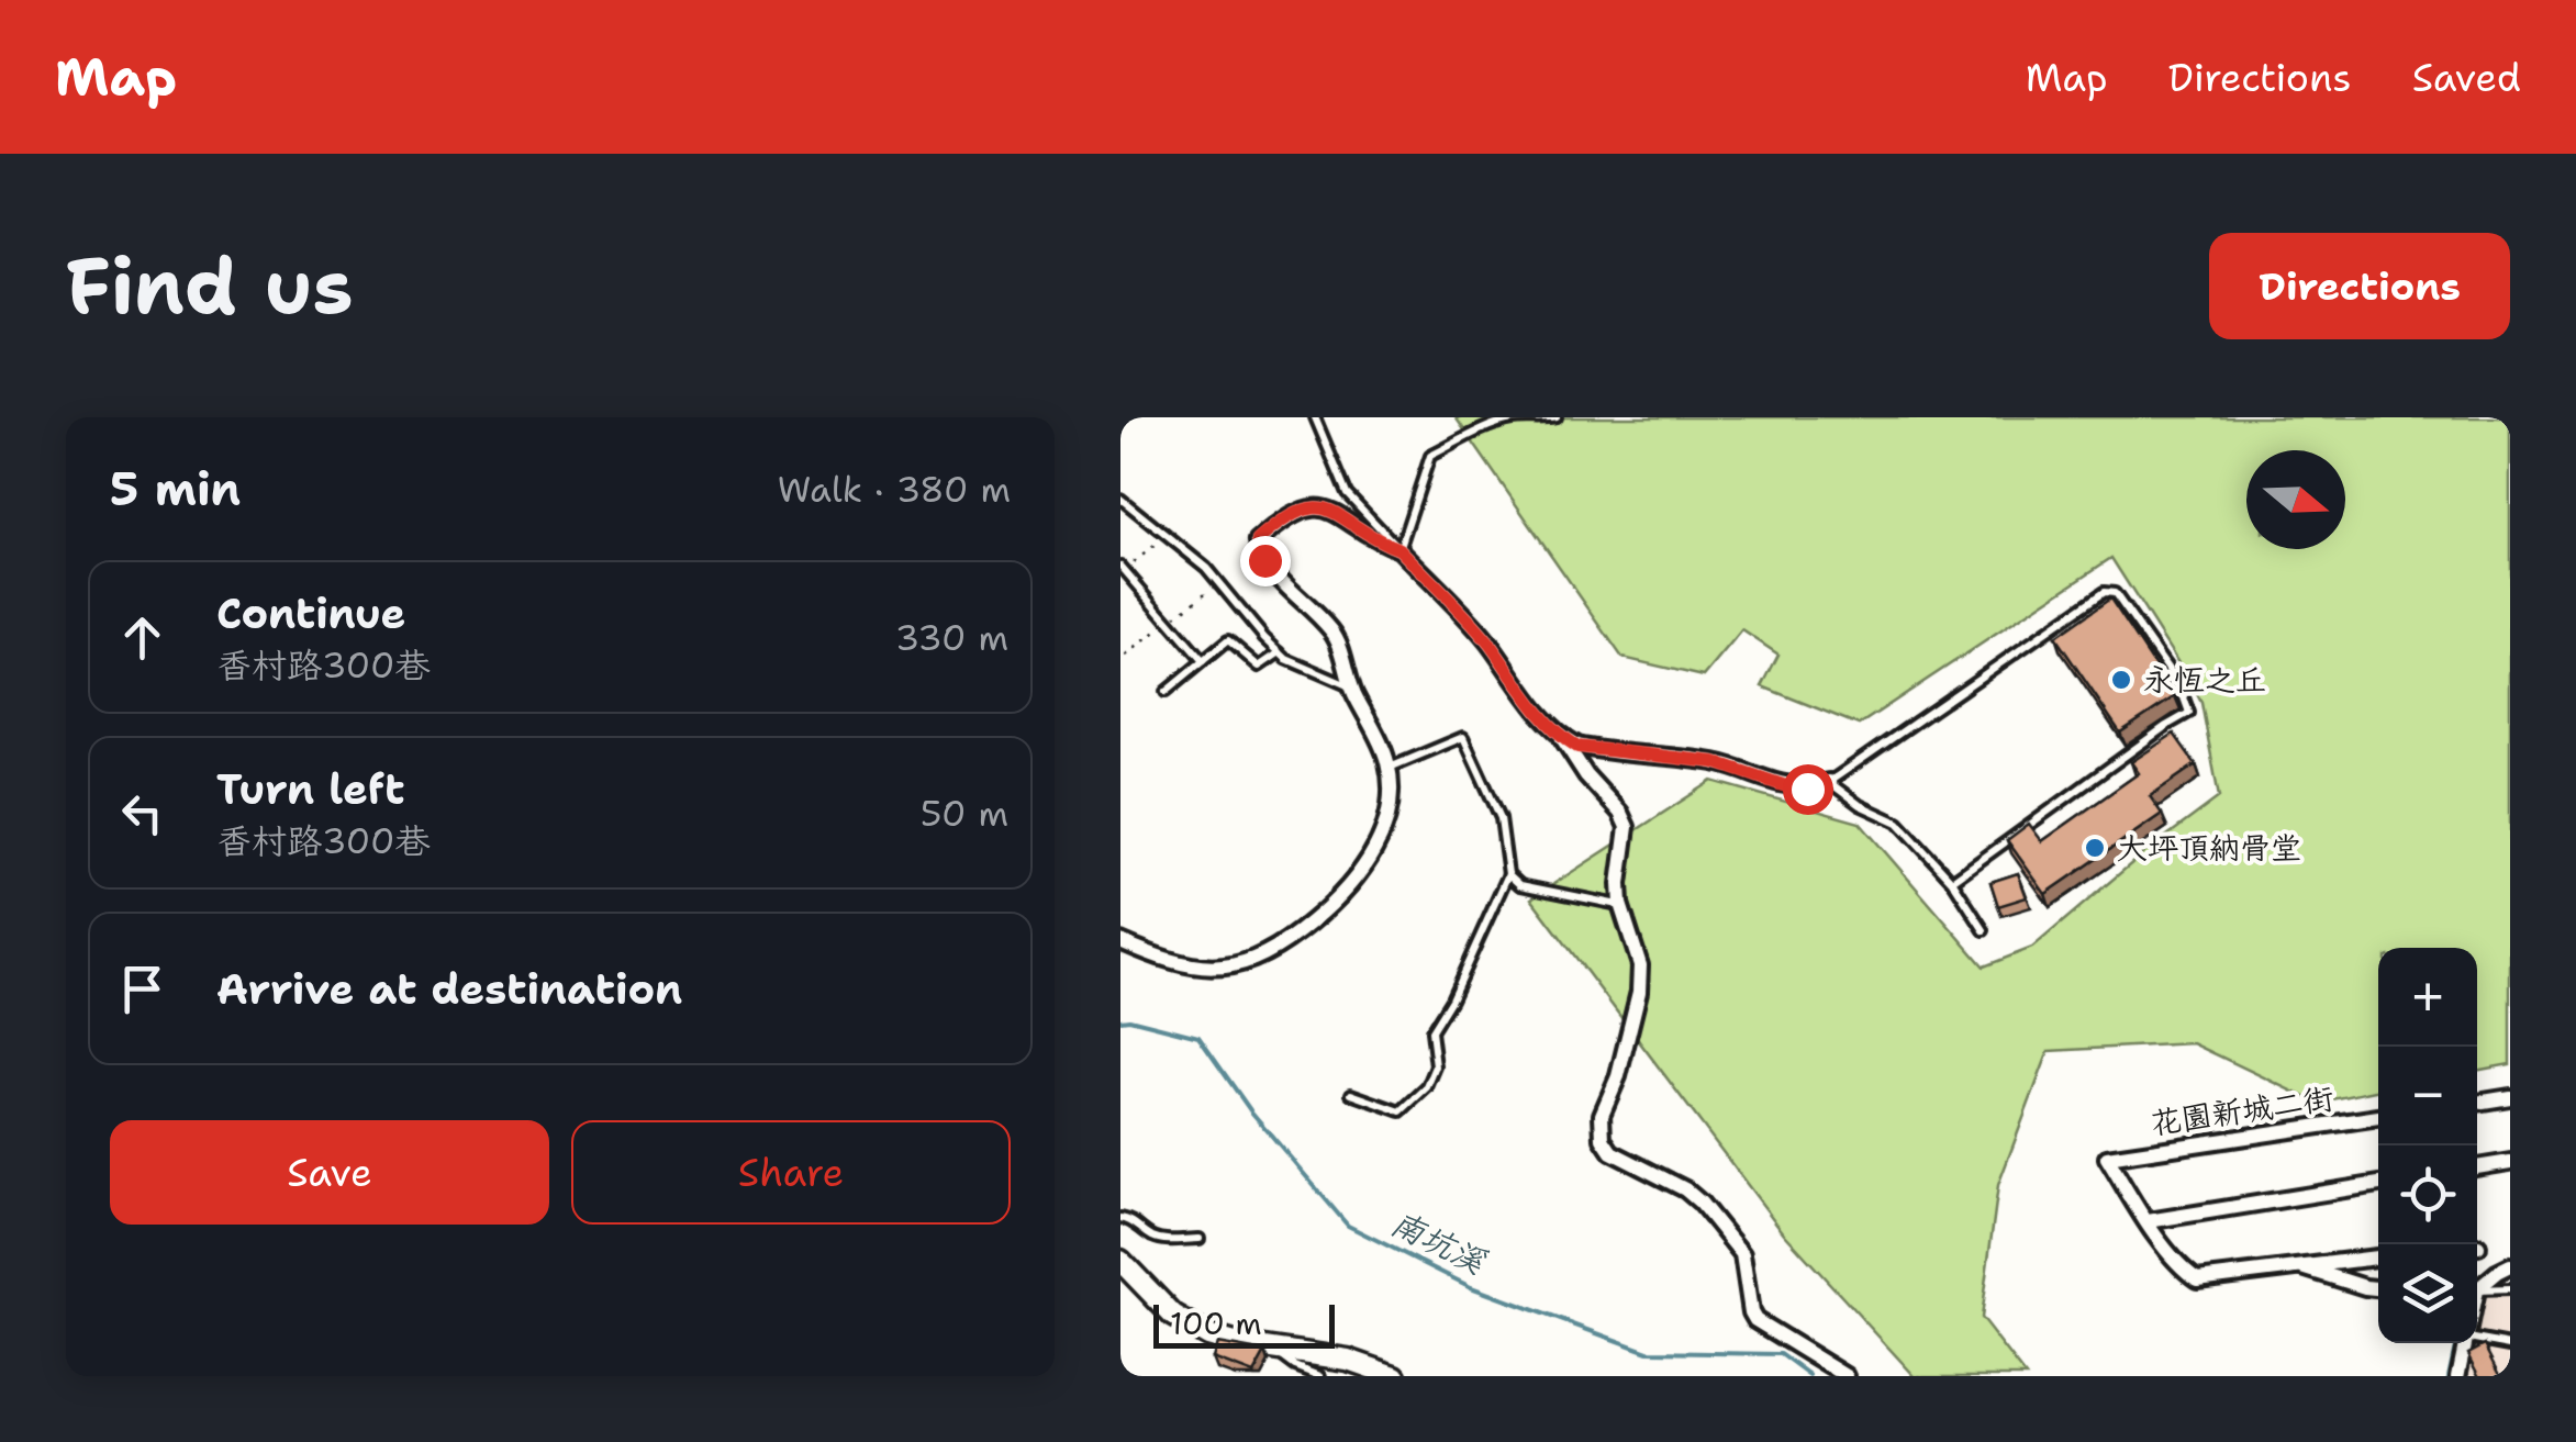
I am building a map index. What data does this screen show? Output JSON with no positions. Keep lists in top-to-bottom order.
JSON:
{
  "streets": {
    "street": ["花園新城二街"]
  },
  "water": ["南坑溪"],
  "places": ["永恆之丘", "大坪頂納骨堂"],
  "scale_bar": "100 m",
  "north": "right",
  "page": {
    "header": "Map",
    "nav": ["Map", "Directions", "Saved"],
    "buttons": [
      "Directions",
      ["Save", "Share"]
    ],
    "title": "Find us",
    "heading": ["5 min", "Walk · 380 m"],
    "list": [
      ["Continue", "香村路300巷", "330 m"],
      ["Turn left", "香村路300巷", "50 m"],
      "Arrive at destination"
    ],
    "map_buttons": ["+", "−"],
    "scale": "100 m"
  }
}
